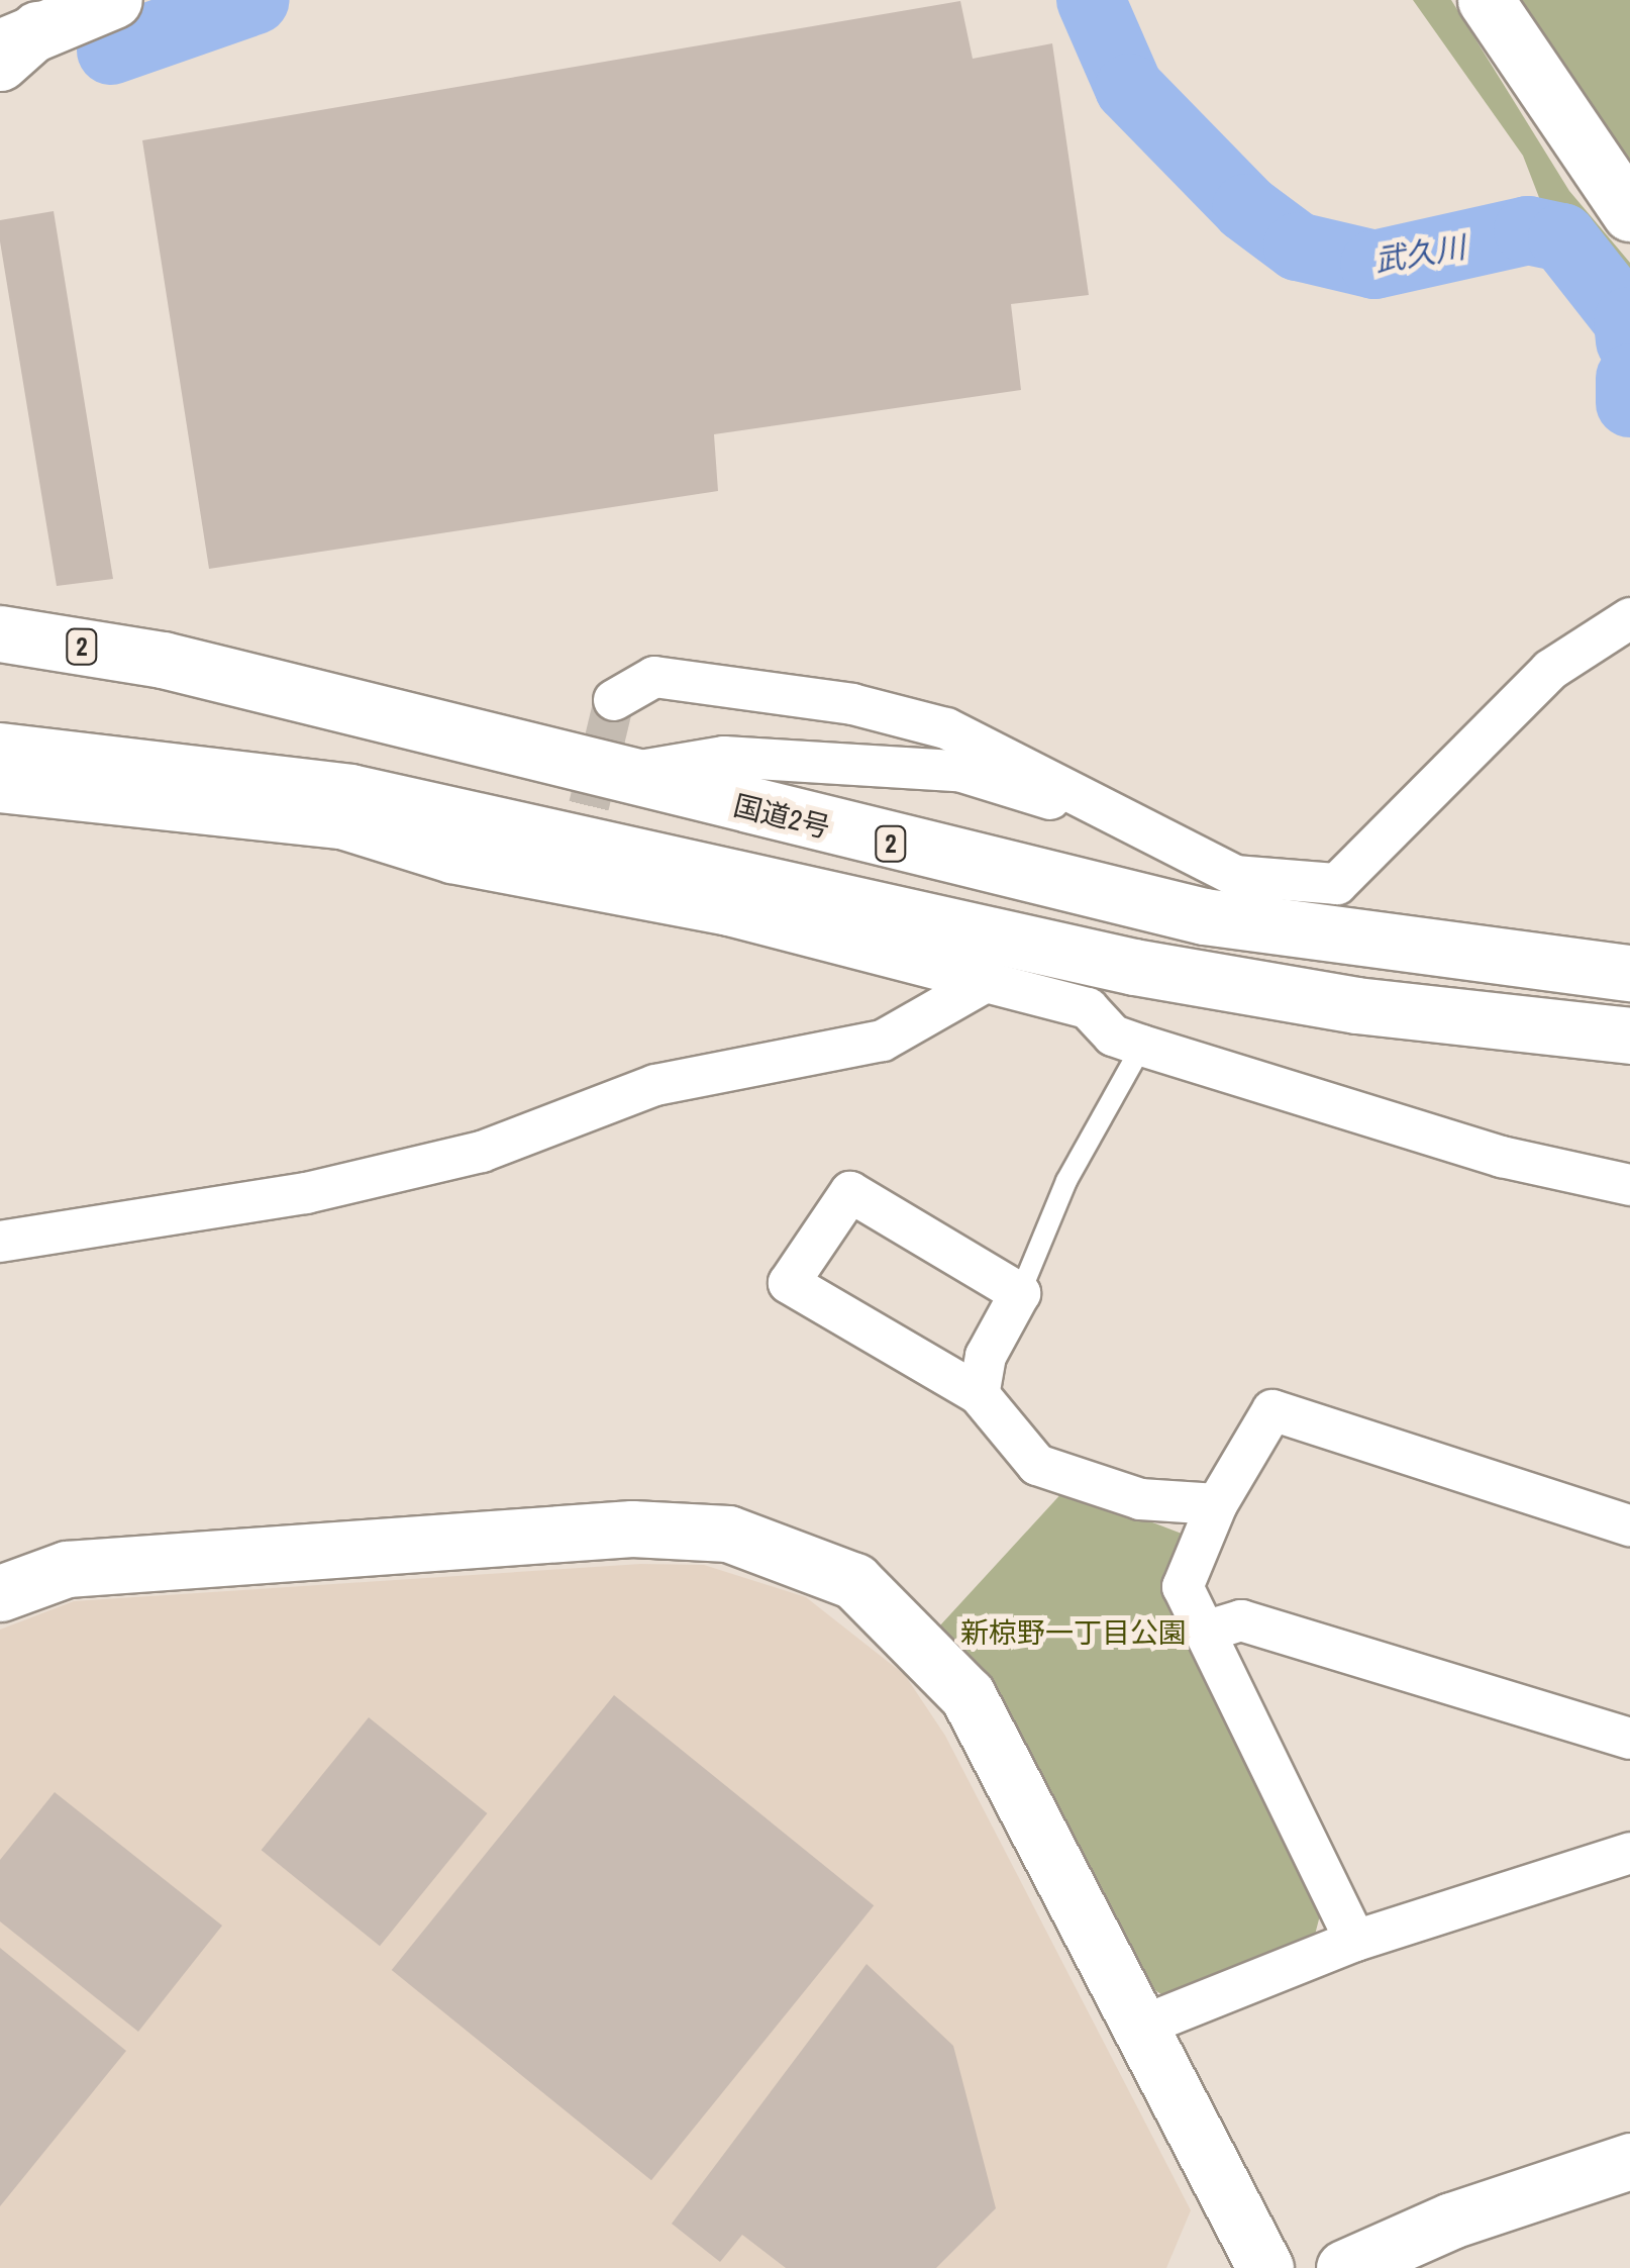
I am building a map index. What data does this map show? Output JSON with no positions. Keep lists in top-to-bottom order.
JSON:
{
  "streets": {
    "main road": ["2", "国道2号"]
  },
  "water": ["武久川"],
  "parks": ["新椋野一丁目公園"]
}
